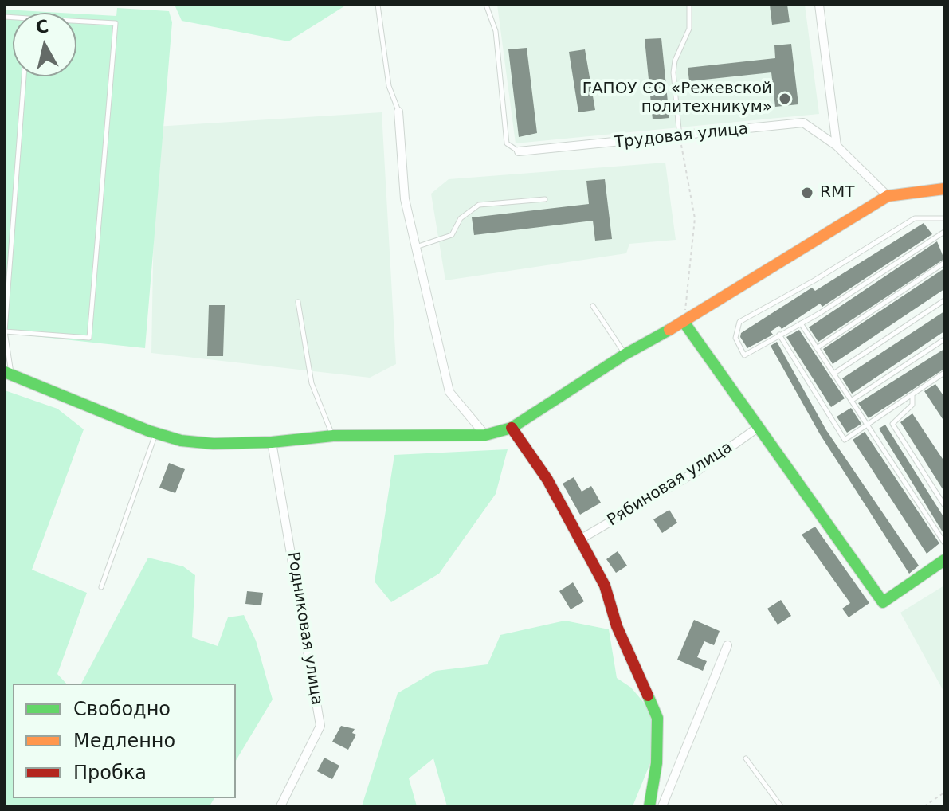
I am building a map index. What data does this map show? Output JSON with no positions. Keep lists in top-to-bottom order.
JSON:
{
  "streets": {
    "street": ["Трудовая улица", "Рябиновая улица", "Родниковая улица"]
  },
  "places": ["ГАПОУ СО «Режевской политехникум»", "RMT"],
  "legend": ["Свободно", "Медленно", "Пробка"],
  "north": "top"
}
